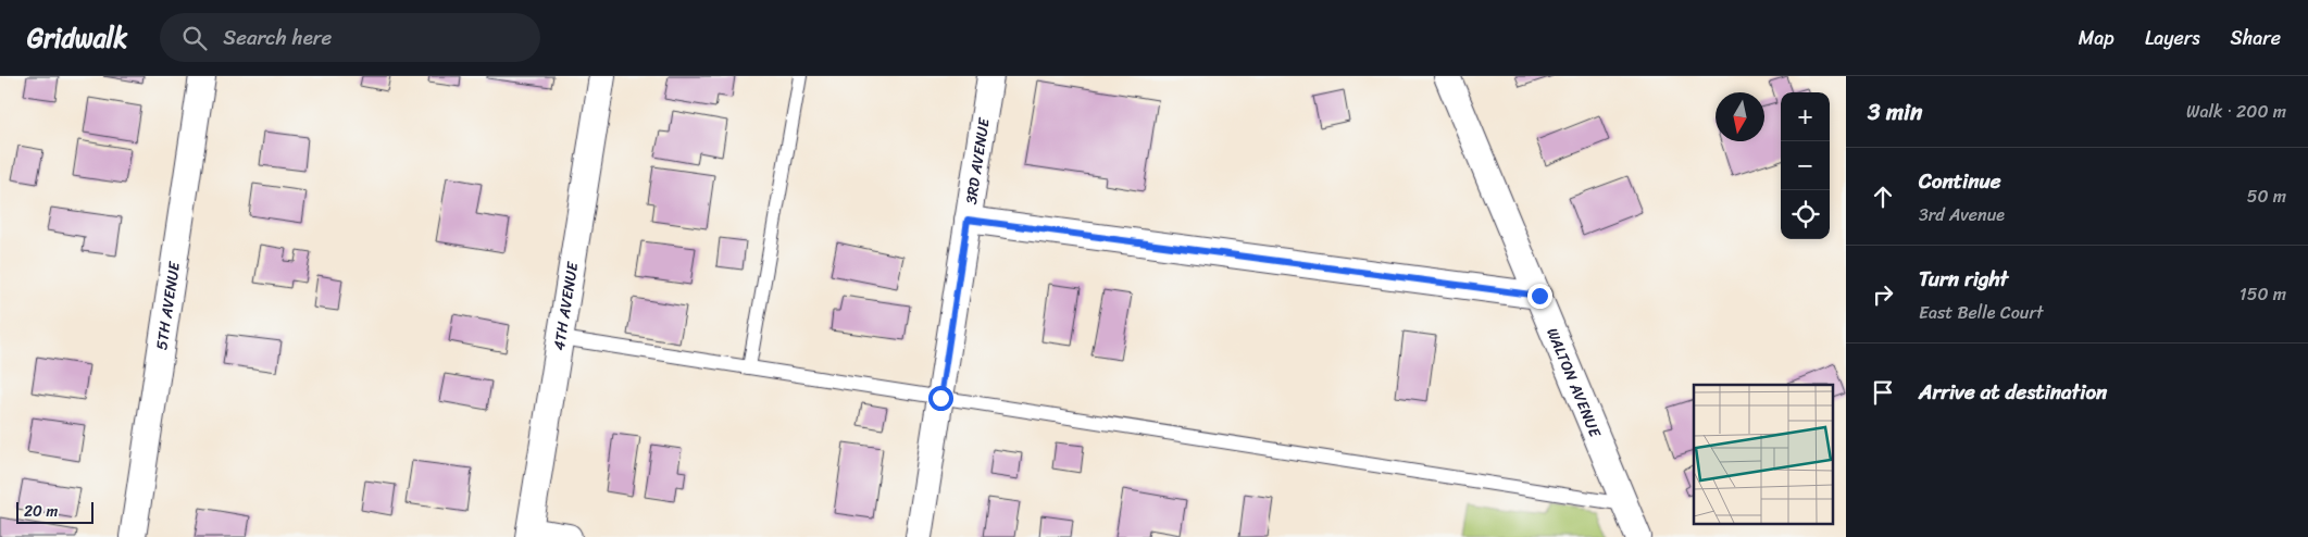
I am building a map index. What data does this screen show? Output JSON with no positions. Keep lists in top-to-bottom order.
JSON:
{
  "streets": {
    "street": [
      "3RD AVENUE",
      "5TH AVENUE",
      "4TH AVENUE",
      "WALTON AVENUE"
    ]
  },
  "scale_bar": "20 m",
  "north": "bottom",
  "page": {
    "header": "Gridwalk",
    "search": "Search here",
    "nav": ["Map", "Layers", "Share"],
    "heading": ["3 min", "Walk · 200 m"],
    "map_buttons": ["+", "−"],
    "list": [
      ["Continue", "3rd Avenue", "50 m"],
      ["Turn right", "East Belle Court", "150 m"],
      "Arrive at destination"
    ],
    "scale": "20 m"
  }
}
